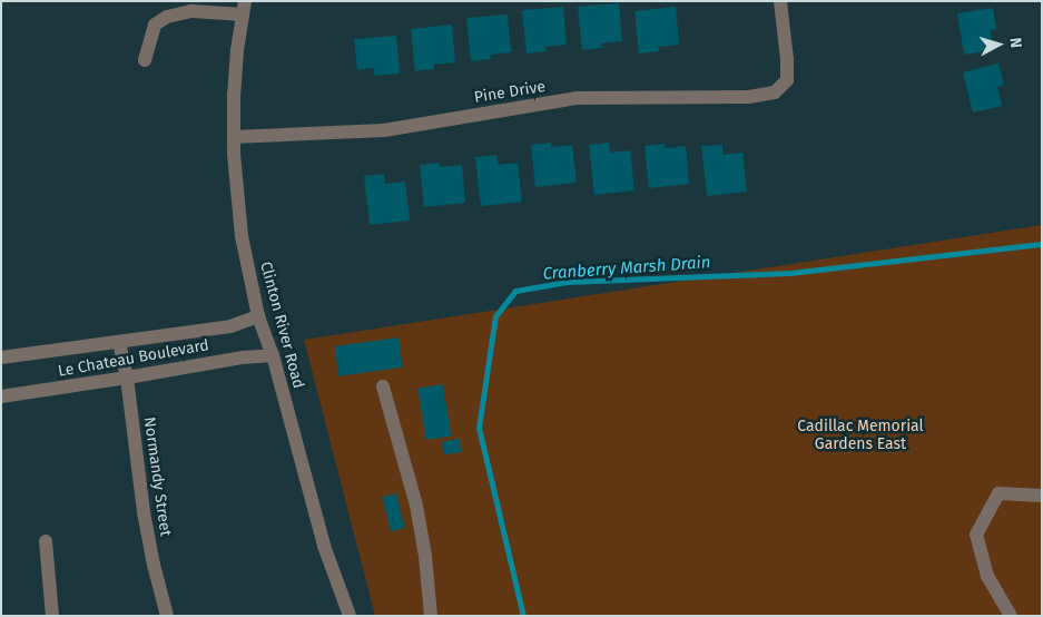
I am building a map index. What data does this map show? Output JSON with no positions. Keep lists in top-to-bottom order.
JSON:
{
  "streets": {
    "street": [
      "Pine Drive",
      "Clinton River Road",
      "Le Chateau Boulevard",
      "Normandy Street"
    ]
  },
  "crossings": [
    ["Pine Drive", "Clinton River Road"],
    ["Clinton River Road", "Le Chateau Boulevard"],
    ["Le Chateau Boulevard", "Normandy Street"]
  ],
  "water": ["Cranberry Marsh Drain"],
  "parks": ["Cadillac Memorial Gardens East"],
  "north": "right"
}
